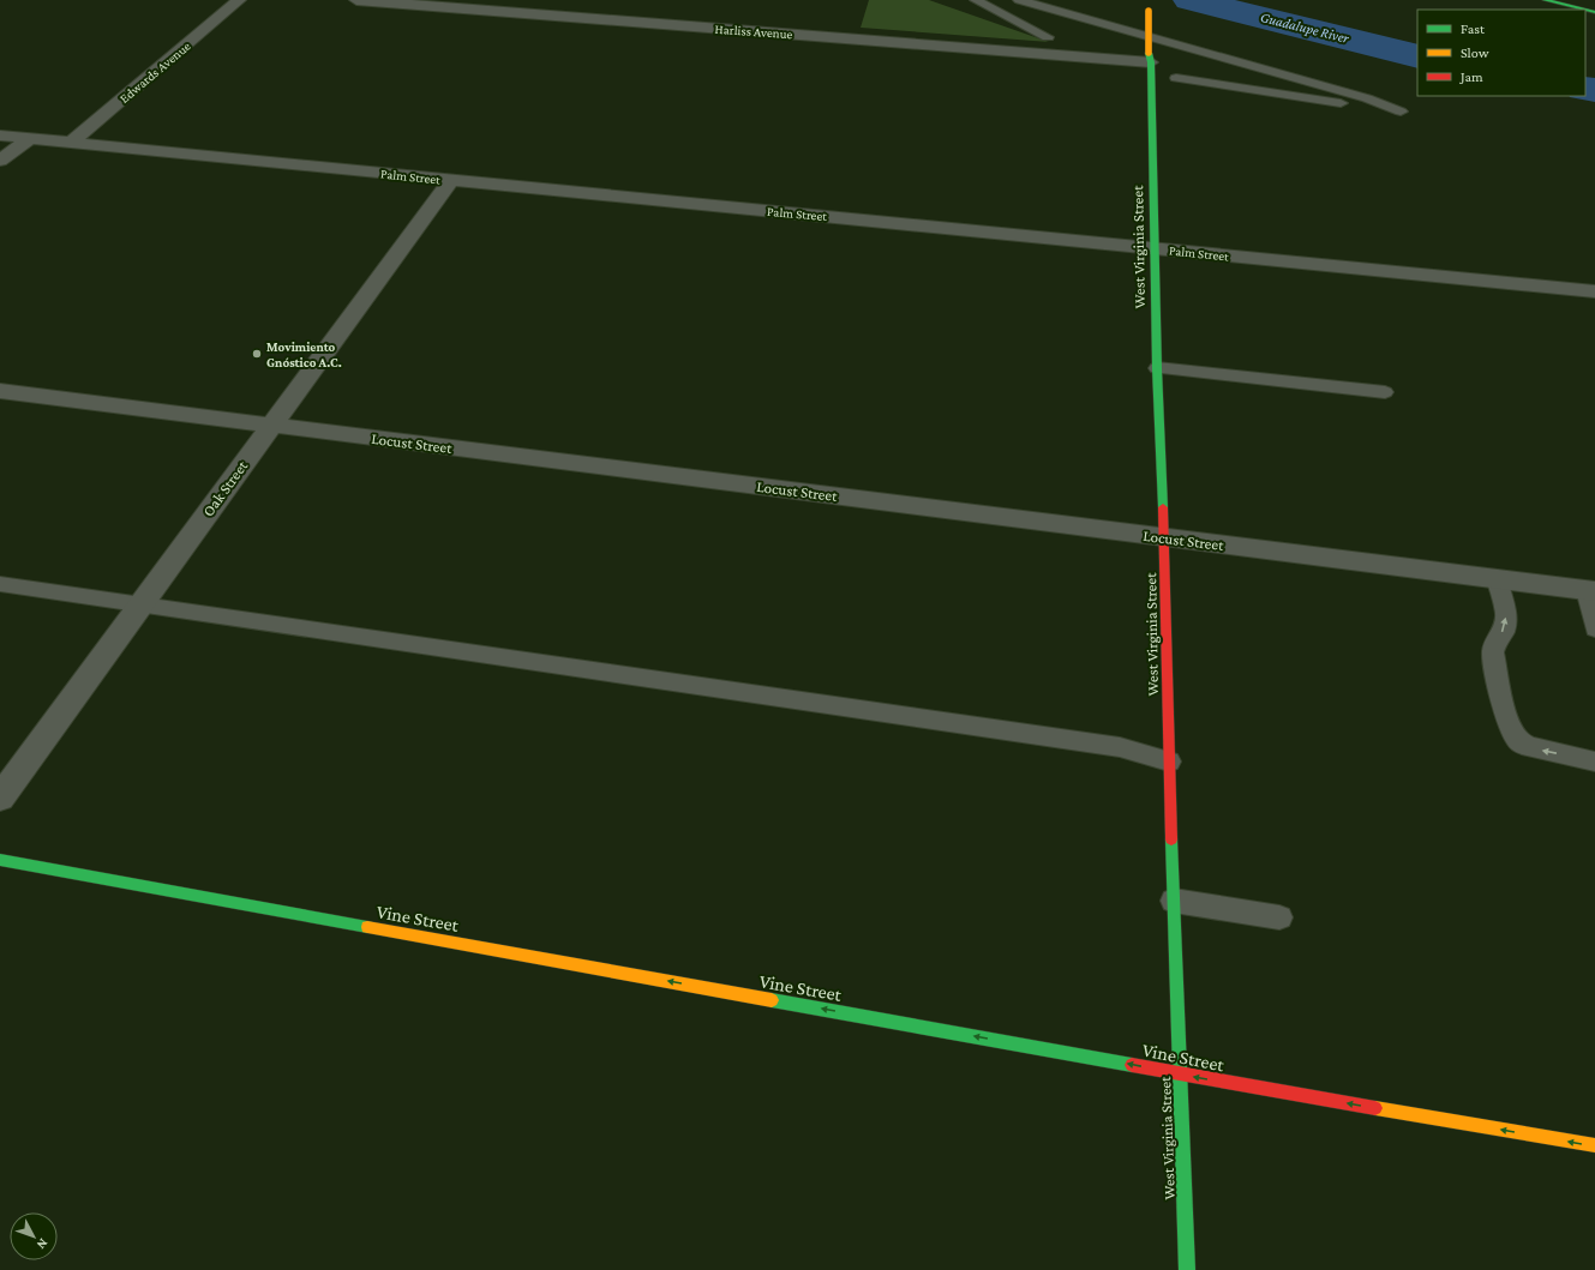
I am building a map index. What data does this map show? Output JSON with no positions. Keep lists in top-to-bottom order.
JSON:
{
  "streets": {
    "main road": ["West Virginia Street", "Vine Street"],
    "street": [
      "Harliss Avenue",
      "Edwards Avenue",
      "Palm Street",
      "Locust Street",
      "Oak Street"
    ]
  },
  "crossings": [
    ["Harliss Avenue", "West Virginia Street"],
    ["Edwards Avenue", "Palm Street"],
    ["Palm Street", "West Virginia Street"],
    ["Palm Street", "Oak Street"],
    ["West Virginia Street", "Locust Street"],
    ["West Virginia Street", "Vine Street"],
    ["Locust Street", "Oak Street"]
  ],
  "one_way": ["Vine Street"],
  "water": ["Guadalupe River"],
  "places": ["Movimiento Gnóstico A.C."],
  "legend": ["Fast", "Slow", "Jam"],
  "north": "bottom right"
}
